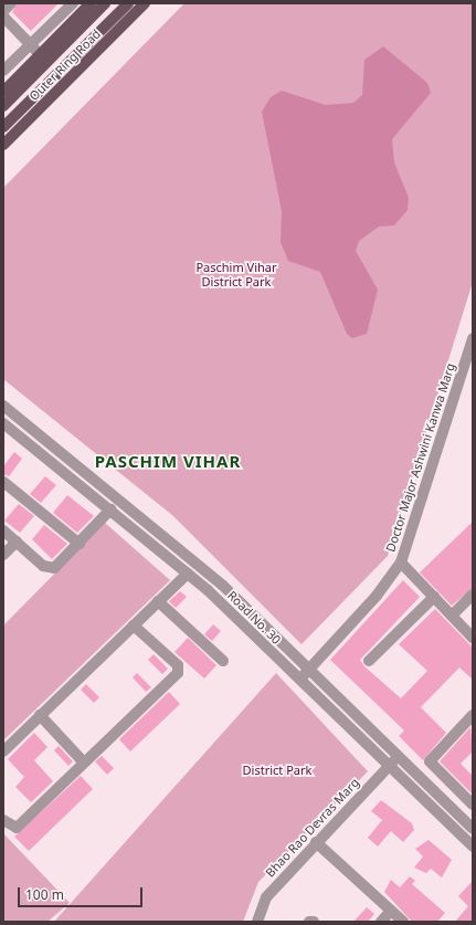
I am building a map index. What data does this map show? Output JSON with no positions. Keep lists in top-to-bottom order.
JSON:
{
  "streets": {
    "main road": ["Outer Ring Road"],
    "street": ["Doctor Major Ashwini Kanwa Marg", "Road No. 30", "Bhao Rao Devras Marg"]
  },
  "crossings": [
    ["Doctor Major Ashwini Kanwa Marg", "Road No. 30"],
    ["Road No. 30", "Bhao Rao Devras Marg"]
  ],
  "districts": ["PASCHIM VIHAR"],
  "parks": ["Paschim Vihar District Park", "District Park"],
  "scale_bar": "100 m"
}
